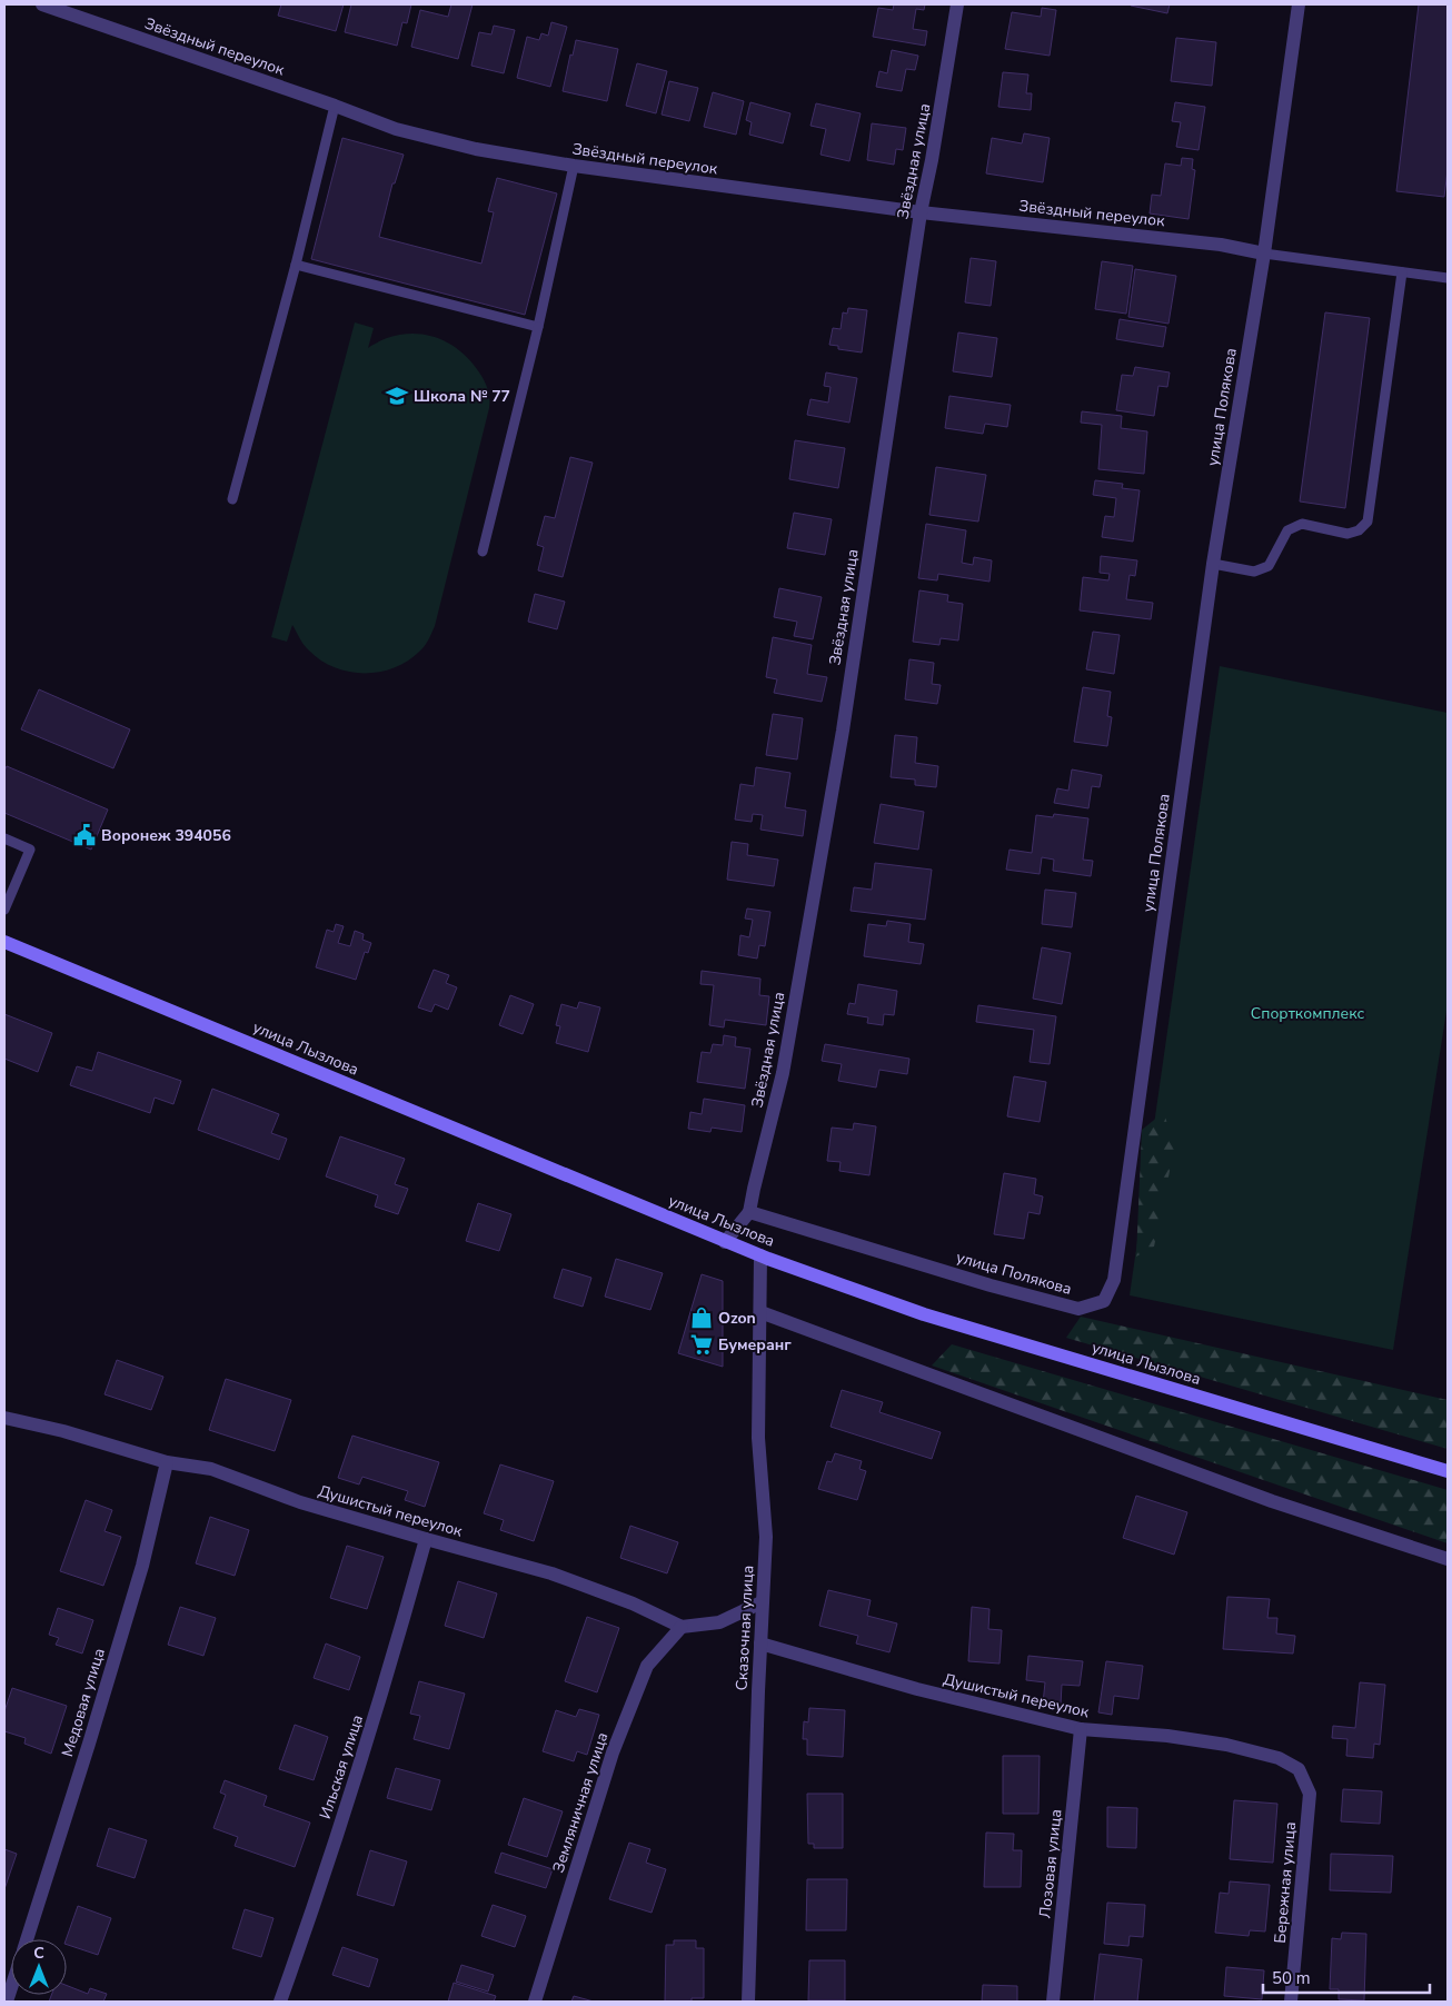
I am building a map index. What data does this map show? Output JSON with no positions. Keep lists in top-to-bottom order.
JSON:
{
  "streets": {
    "main road": ["улица Лызлова"],
    "street": [
      "Звёздный переулок",
      "Звёздная улица",
      "улица Полякова",
      "Душистый переулок",
      "Сказочная улица",
      "Медовая улица",
      "Ильская улица",
      "Земляничная улица",
      "Лозовая улица",
      "Бережная улица"
    ]
  },
  "crossings": [
    ["Звёздный переулок", "Звёздная улица"],
    ["Звёздный переулок", "улица Полякова"],
    ["Звёздная улица", "улица Полякова"],
    ["улица Лызлова", "Сказочная улица"],
    ["Душистый переулок", "Сказочная улица"],
    ["Душистый переулок", "Медовая улица"],
    ["Душистый переулок", "Ильская улица"],
    ["Душистый переулок", "Земляничная улица"],
    ["Душистый переулок", "Лозовая улица"],
    ["Душистый переулок", "Бережная улица"]
  ],
  "parks": ["Спорткомплекс"],
  "places": {
    "school or university": ["Школа № 77"],
    "public building": ["Воронеж 394056"],
    "shop": ["Ozon"],
    "supermarket": ["Бумеранг"]
  },
  "scale_bar": "50 m",
  "north": "top"
}
